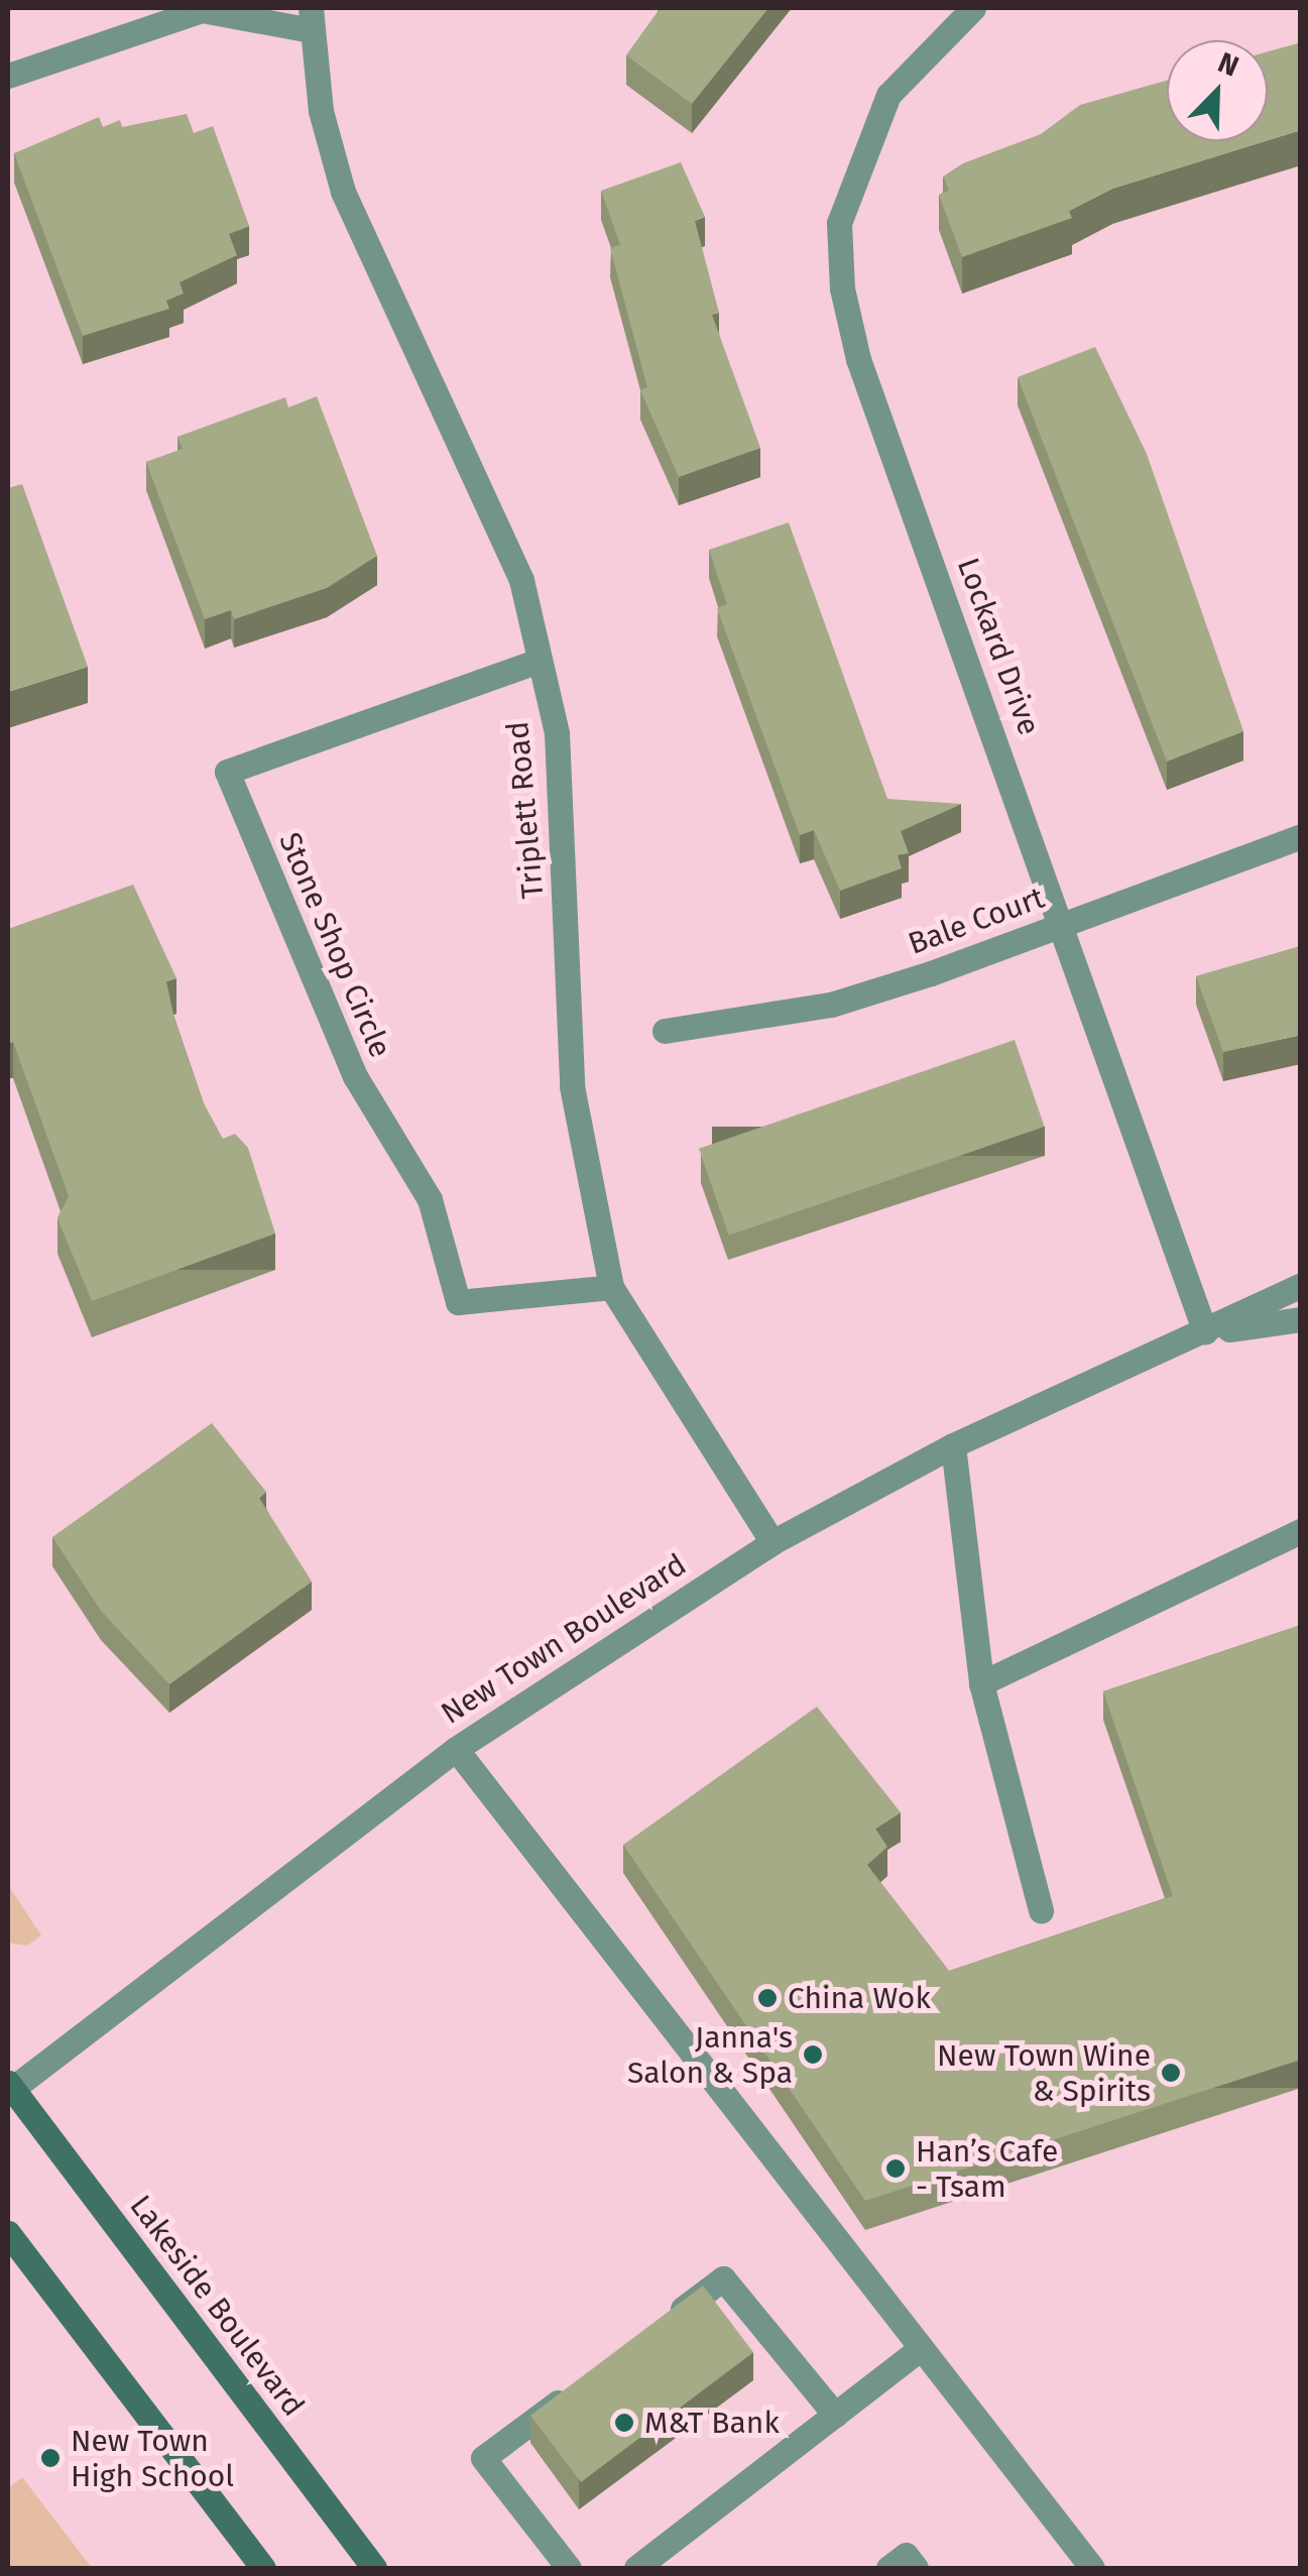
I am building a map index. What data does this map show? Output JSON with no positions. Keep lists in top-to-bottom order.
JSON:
{
  "streets": {
    "main road": ["Lakeside Boulevard"],
    "street": [
      "Lockard Drive",
      "Triplett Road",
      "Bale Court",
      "Stone Shop Circle",
      "New Town Boulevard"
    ]
  },
  "crossings": [
    ["Lockard Drive", "Bale Court"],
    ["Lockard Drive", "New Town Boulevard"],
    ["Triplett Road", "Stone Shop Circle"],
    ["Triplett Road", "New Town Boulevard"],
    ["New Town Boulevard", "Lakeside Boulevard"]
  ],
  "places": [
    "China Wok",
    "Janna's Salon & Spa",
    "New Town Wine & Spirits",
    "Han’s Cafe - Tsam",
    "M&T Bank",
    "New Town High School"
  ],
  "north": "top right"
}
